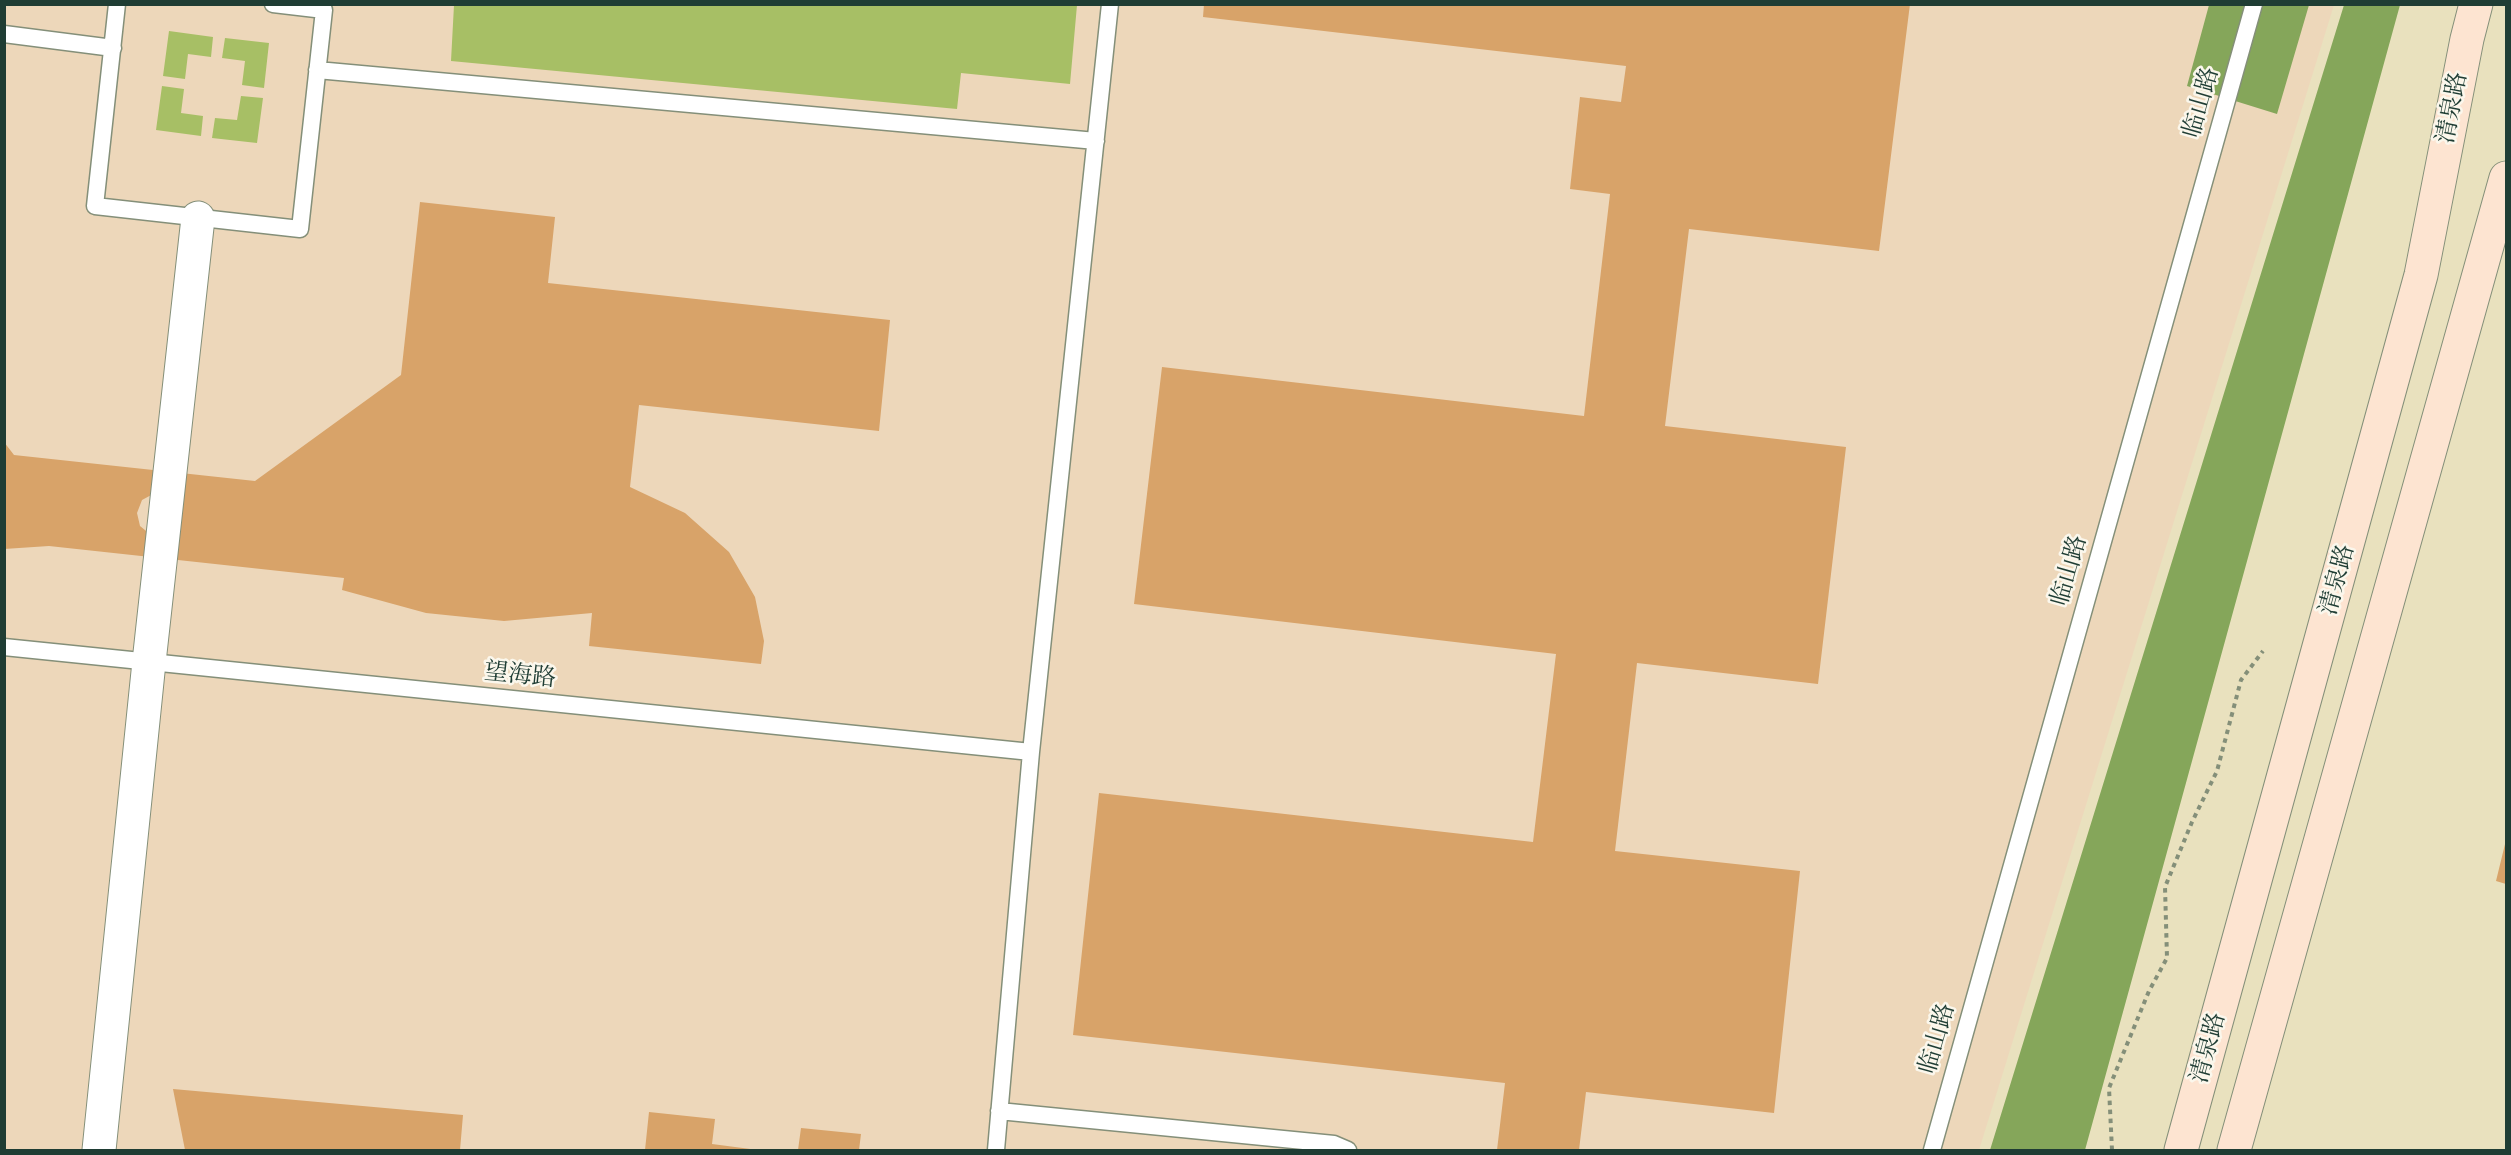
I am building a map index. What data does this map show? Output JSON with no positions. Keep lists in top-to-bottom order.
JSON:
{
  "streets": {
    "main road": ["清泉路"],
    "lane": ["临山路", "望海路"]
  }
}
